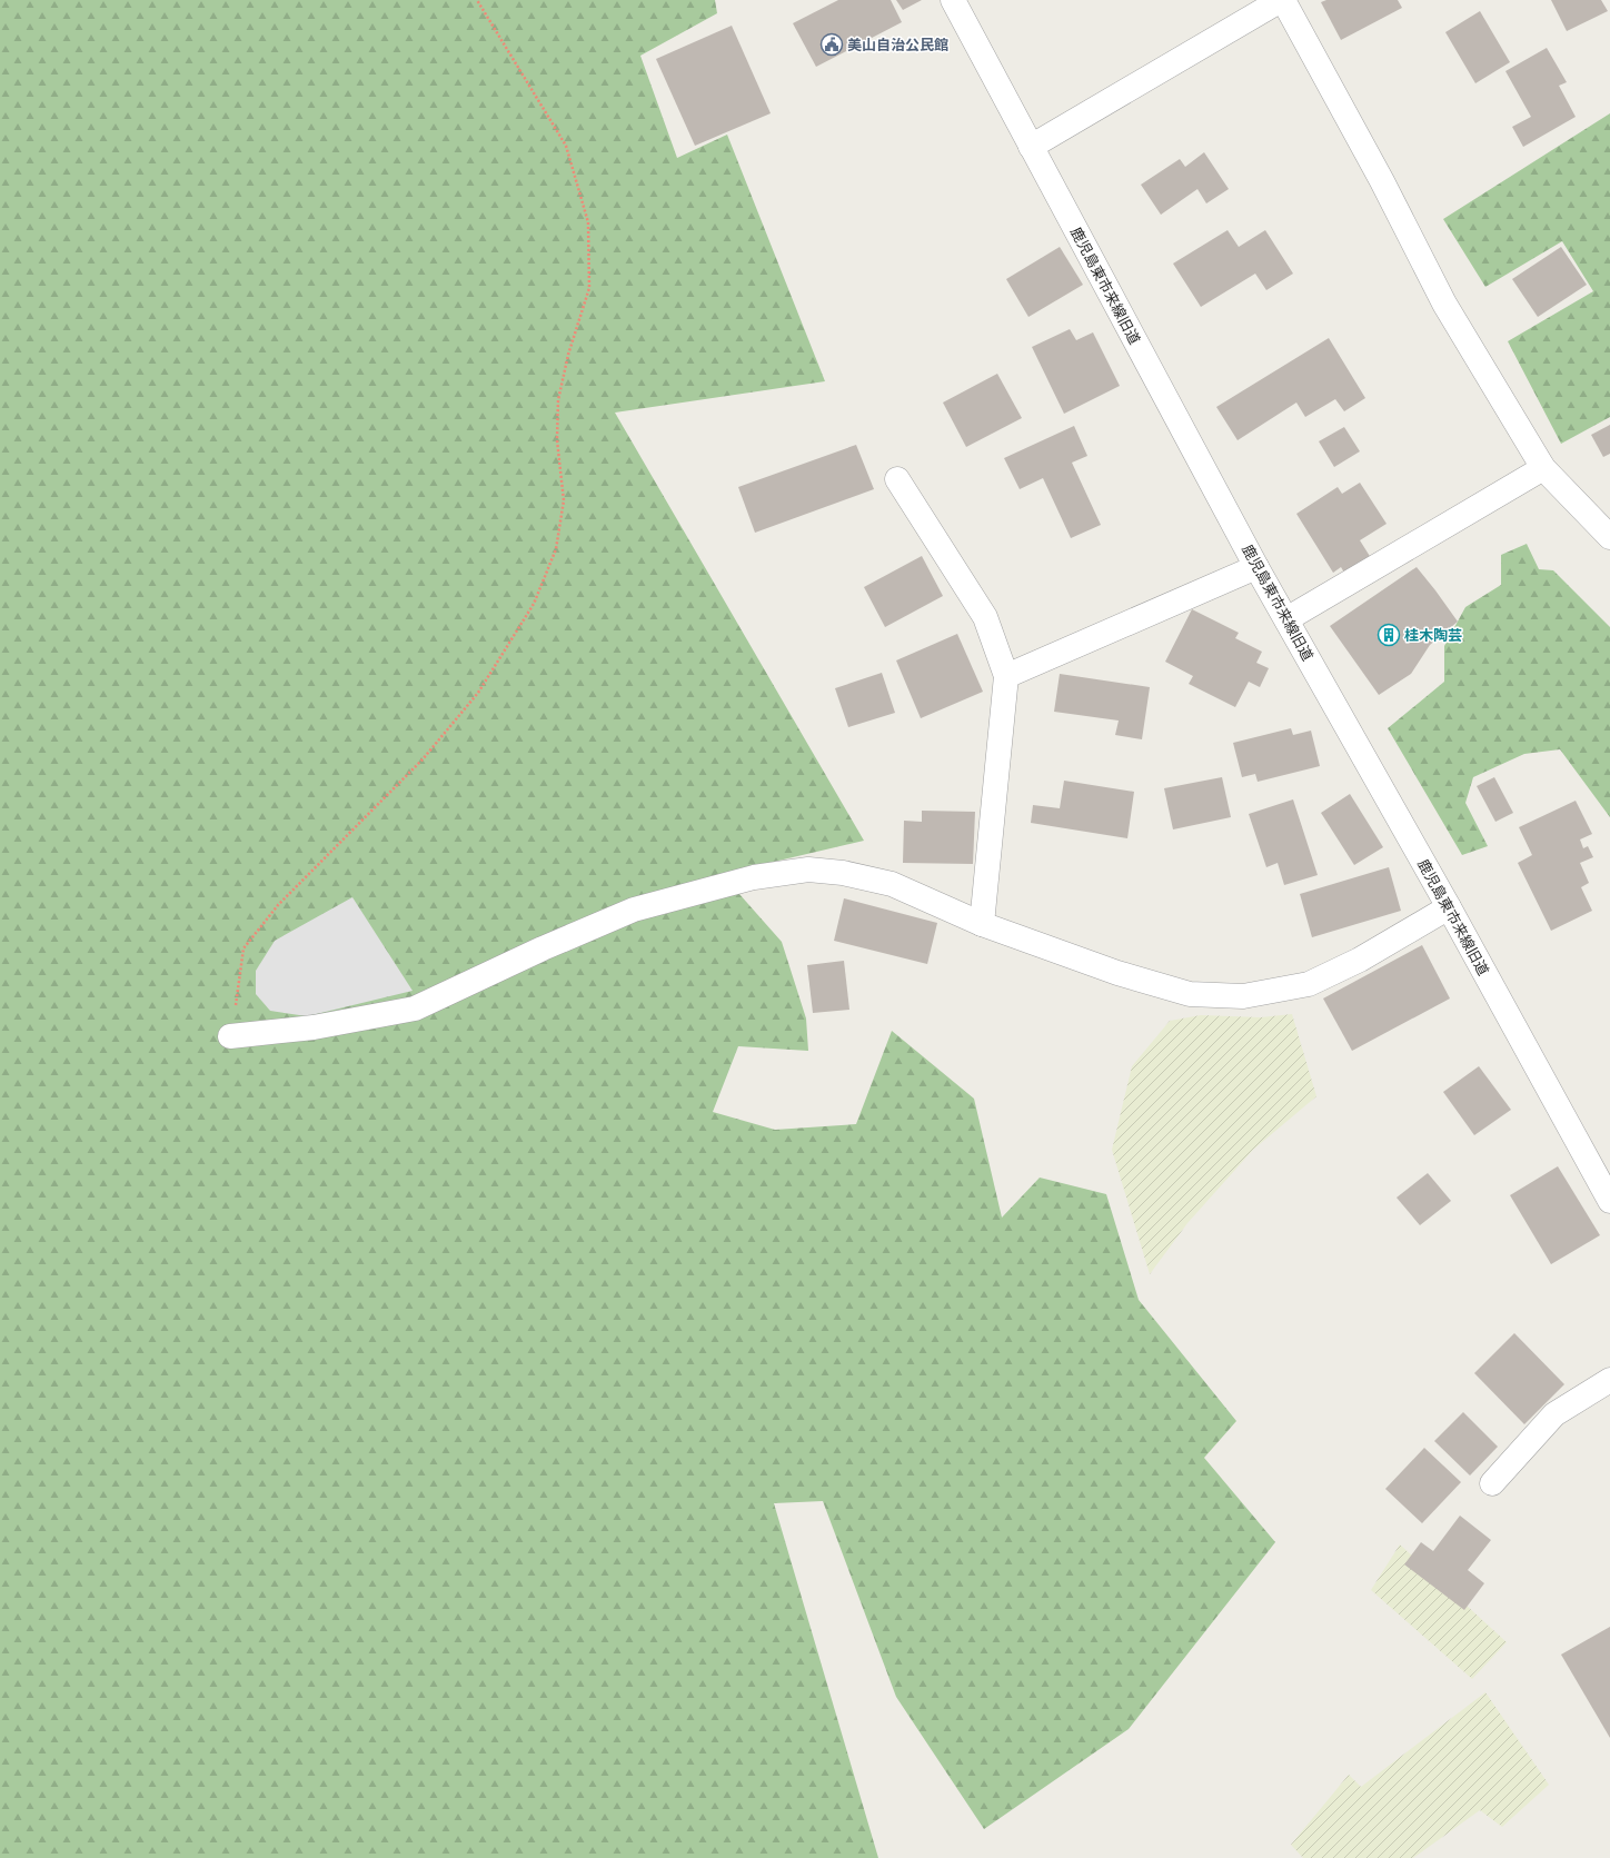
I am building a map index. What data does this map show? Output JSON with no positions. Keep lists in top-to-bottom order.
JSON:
{
  "streets": {
    "street": ["鹿児島東市来線旧道"]
  },
  "places": {
    "public building": ["美山自治公民館"],
    "building": ["桂木陶芸"]
  }
}
